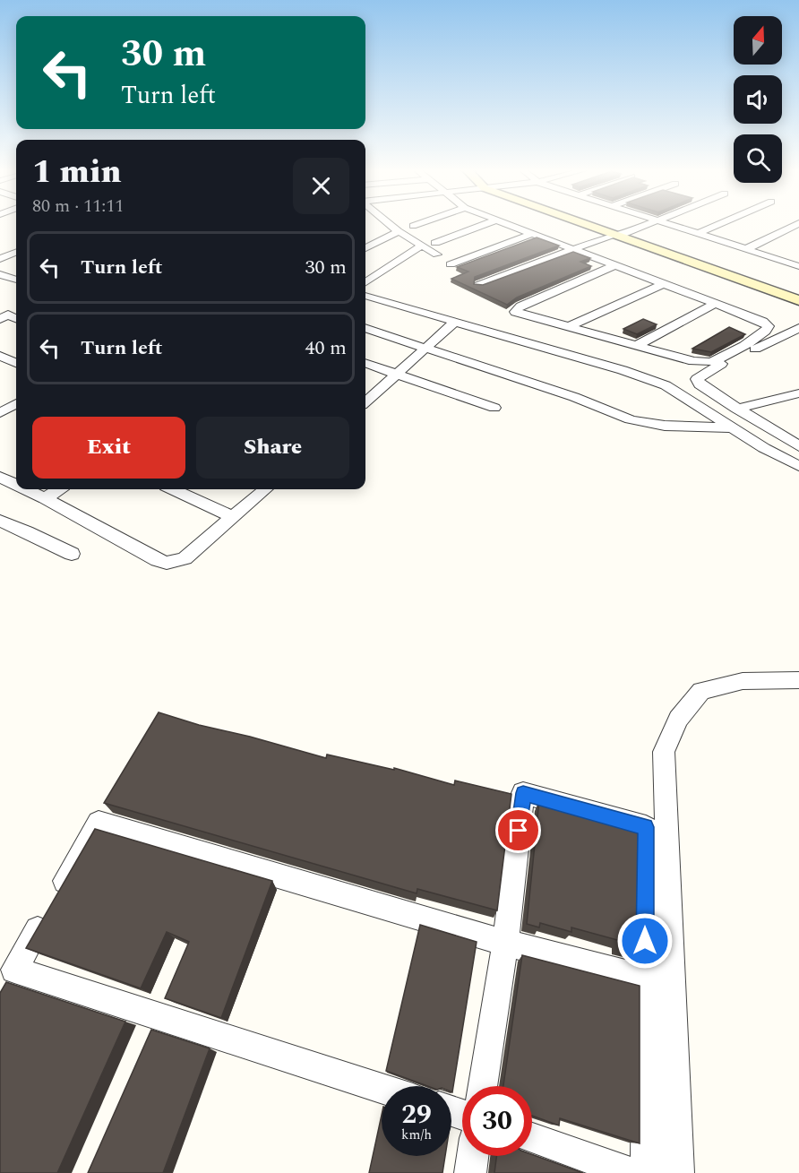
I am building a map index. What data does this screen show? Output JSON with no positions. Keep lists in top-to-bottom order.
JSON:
{
  "north": "top",
  "page": {
    "turn": ["30 m", "Turn left"],
    "heading": ["1 min", "80 m · 11:11"],
    "list": [
      {
        "name": "Turn left",
        "value": "30 m"
      },
      {
        "name": "Turn left",
        "value": "40 m"
      }
    ],
    "buttons": ["Exit", "Share"],
    "speed": "29 km/h",
    "limit": "30"
  }
}
